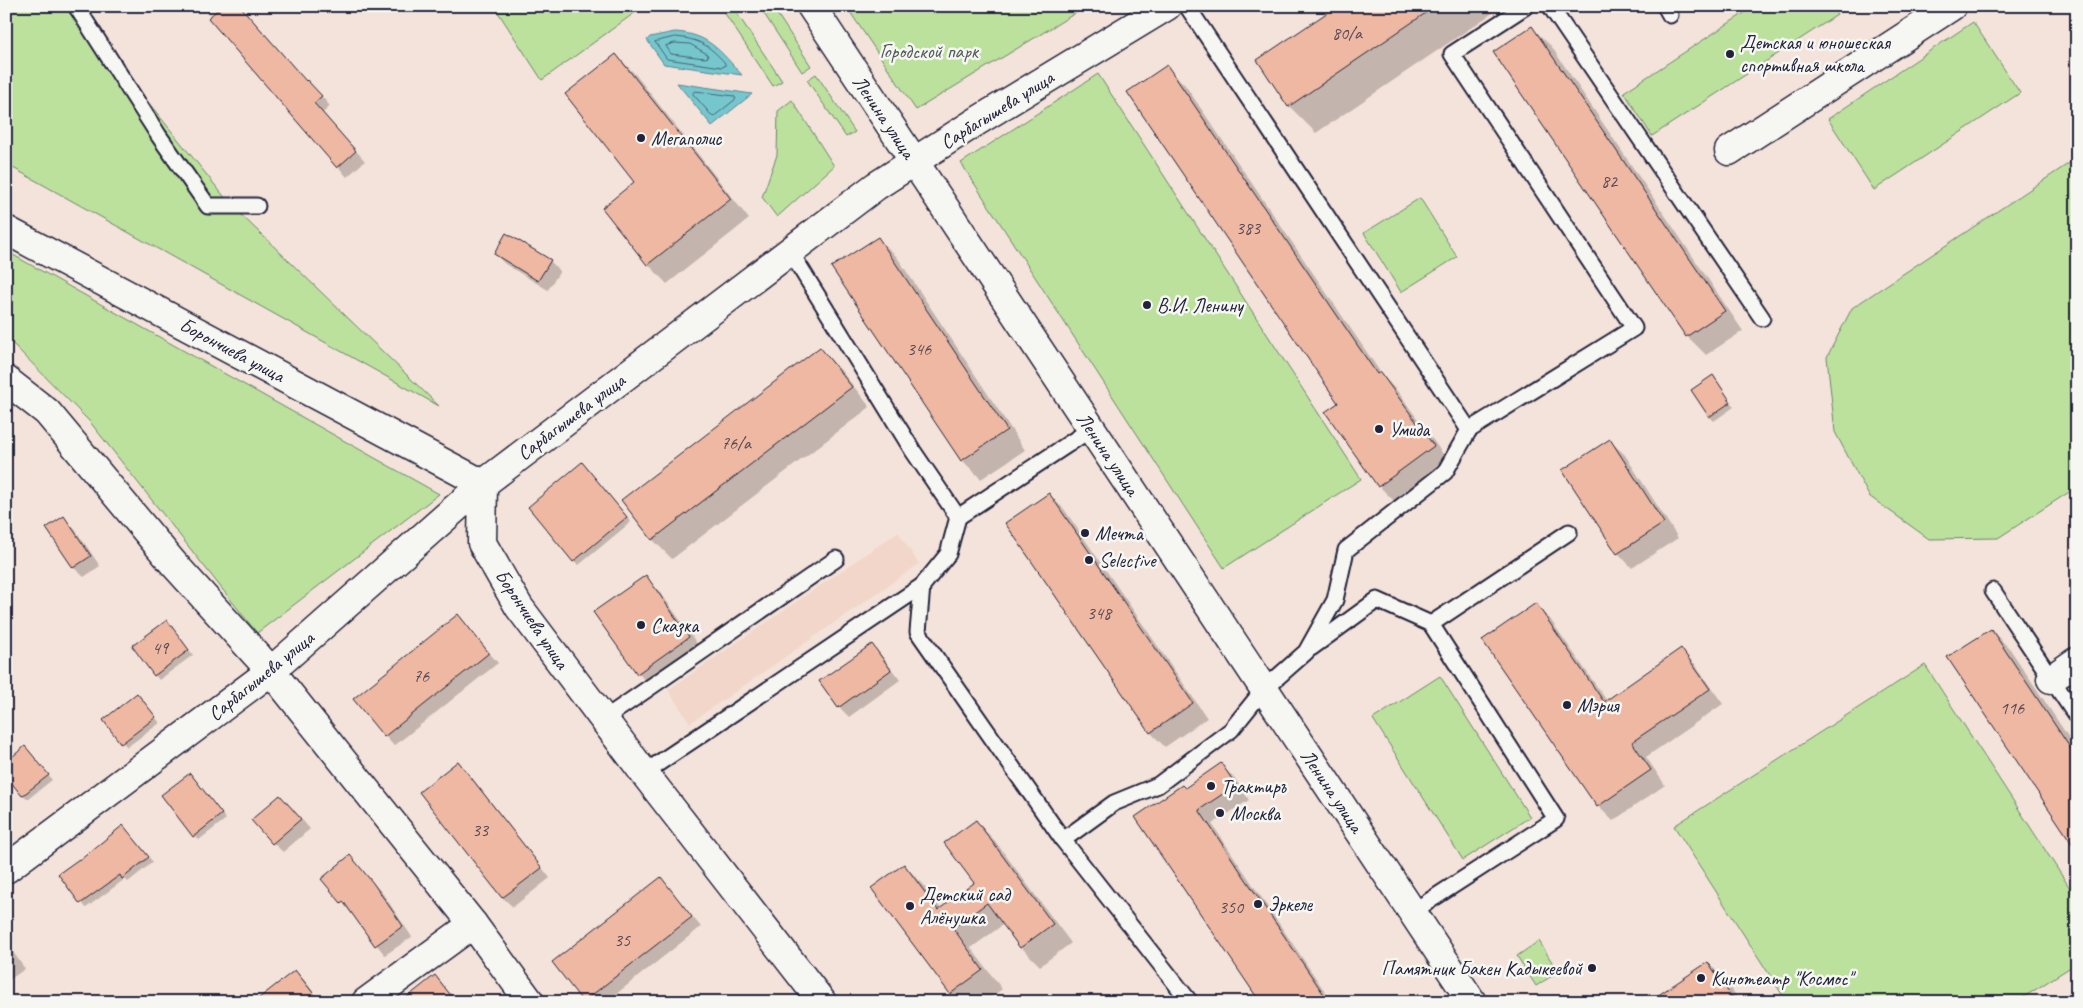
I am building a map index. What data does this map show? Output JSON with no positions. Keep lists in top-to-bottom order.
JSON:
{
  "streets": {
    "street": ["Сарбагышева улица", "Ленина улица", "Борончиева улица"]
  },
  "crossings": [
    ["Сарбагышева улица", "Ленина улица"],
    ["Сарбагышева улица", "Борончиева улица"]
  ],
  "parks": ["Городской парк"],
  "places": [
    "Детская и юношеская спортивная школа",
    "Мегаполис",
    "В.И. Ленину",
    "Умида",
    "Мечта",
    "Selective",
    "Сказка",
    "Мэрия",
    "Трактиръ",
    "Москва",
    "Эркеле",
    "Детский сад Алёнушка",
    "Памятник Бакен Кадыкеевой",
    "Кинотеатр \"Космос\""
  ],
  "house_numbers": [
    "80/а",
    "82",
    "383",
    "346",
    "76/а",
    "348",
    "49",
    "76",
    "116",
    "33",
    "350",
    "35"
  ]
}
